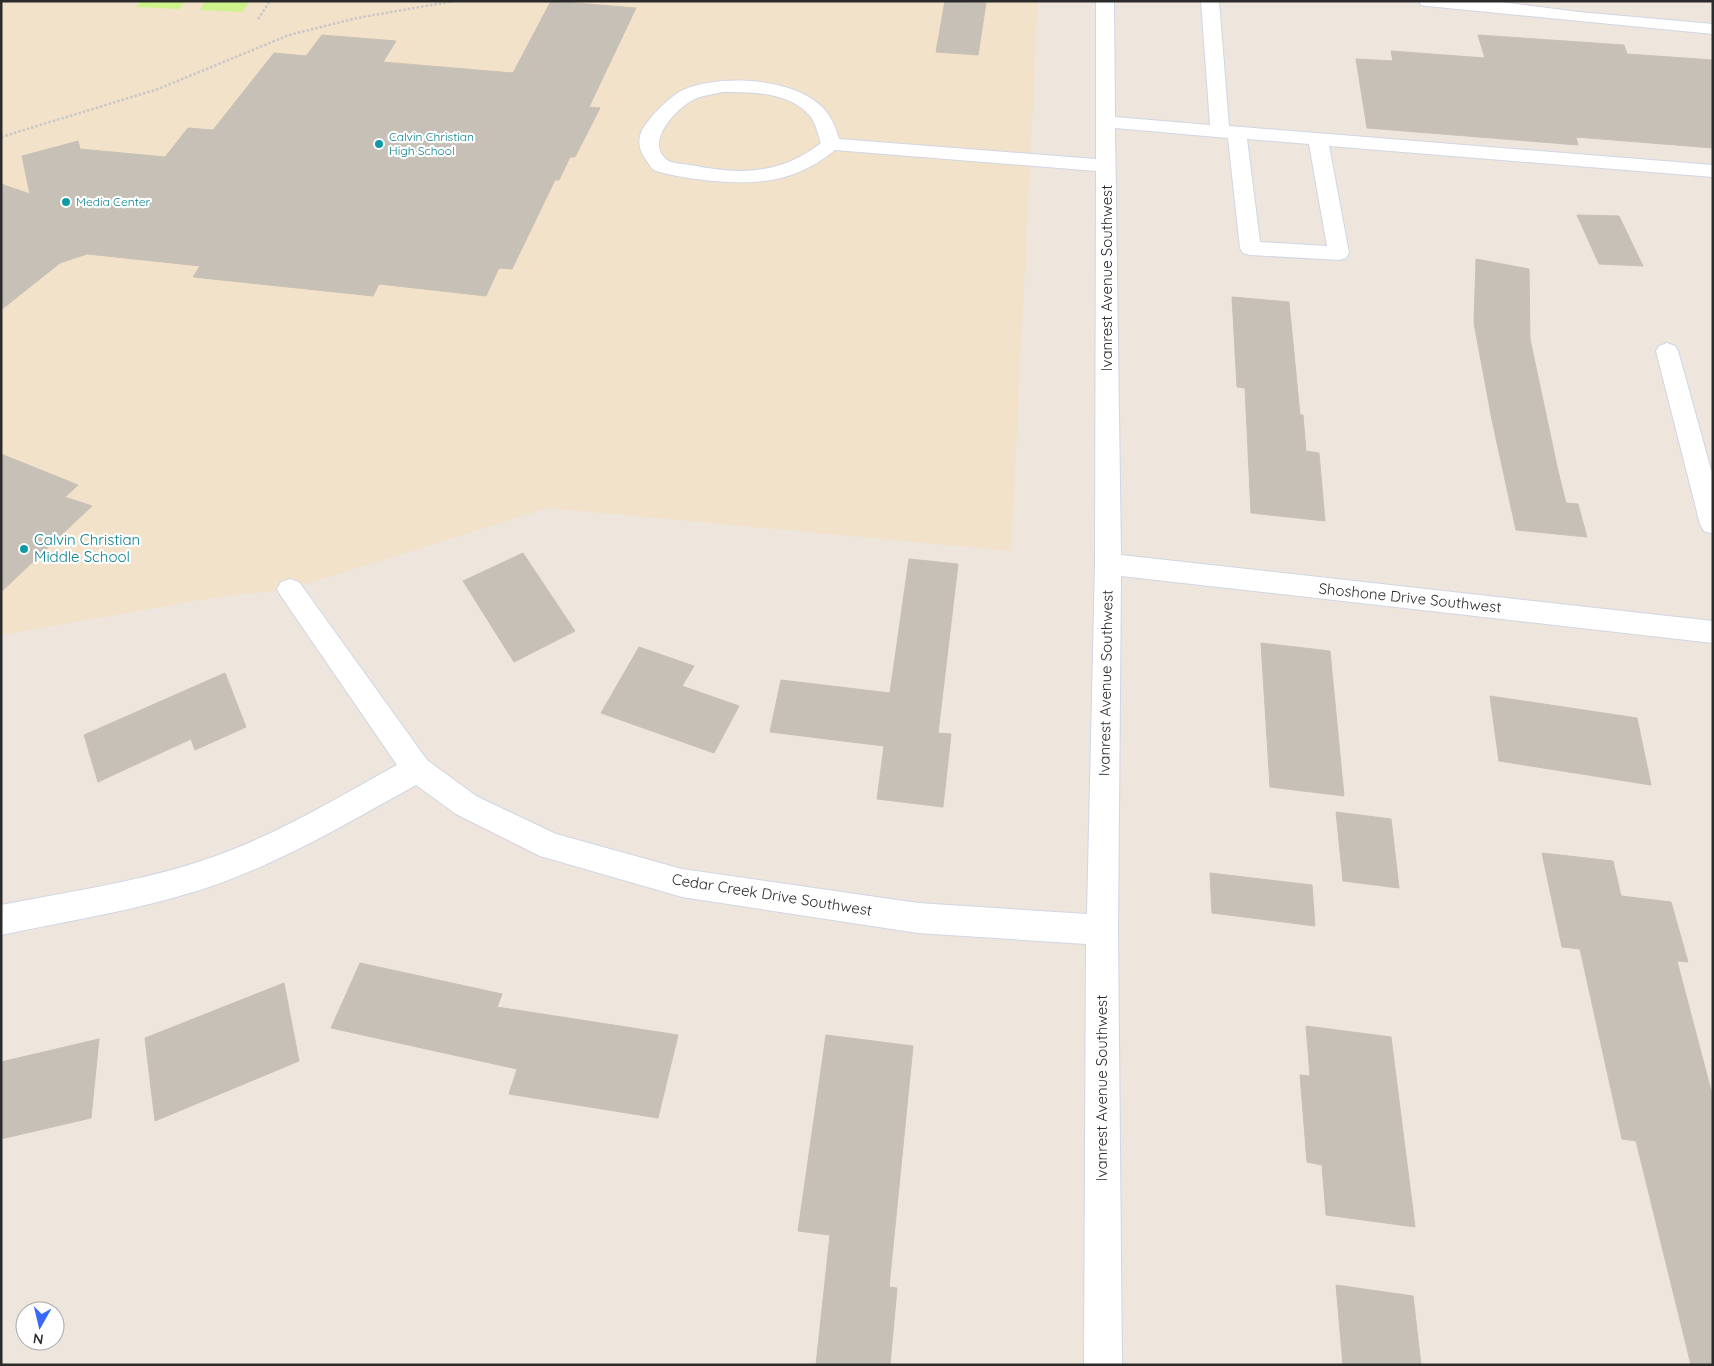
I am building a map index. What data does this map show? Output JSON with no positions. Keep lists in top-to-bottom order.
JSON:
{
  "streets": {
    "street": ["Ivanrest Avenue Southwest", "Shoshone Drive Southwest", "Cedar Creek Drive Southwest"]
  },
  "crossings": [
    ["Ivanrest Avenue Southwest", "Shoshone Drive Southwest"],
    ["Ivanrest Avenue Southwest", "Cedar Creek Drive Southwest"]
  ],
  "places": ["Calvin Christian High School", "Media Center", "Calvin Christian Middle School"],
  "north": "bottom"
}
